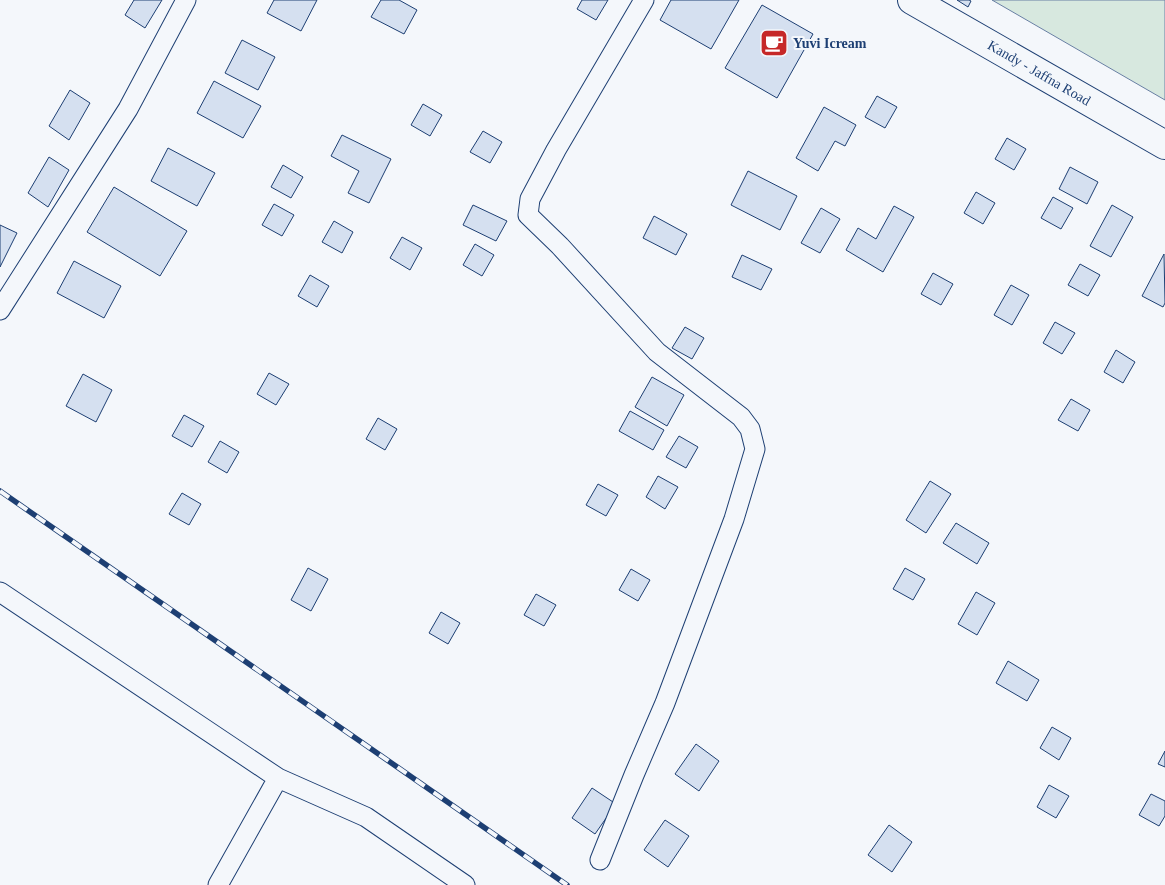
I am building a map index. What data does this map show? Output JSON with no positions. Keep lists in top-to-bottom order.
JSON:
{
  "streets": {
    "highway": ["Kandy - Jaffna Road"]
  },
  "places": {
    "cafe": ["Yuvi Icream"]
  }
}
